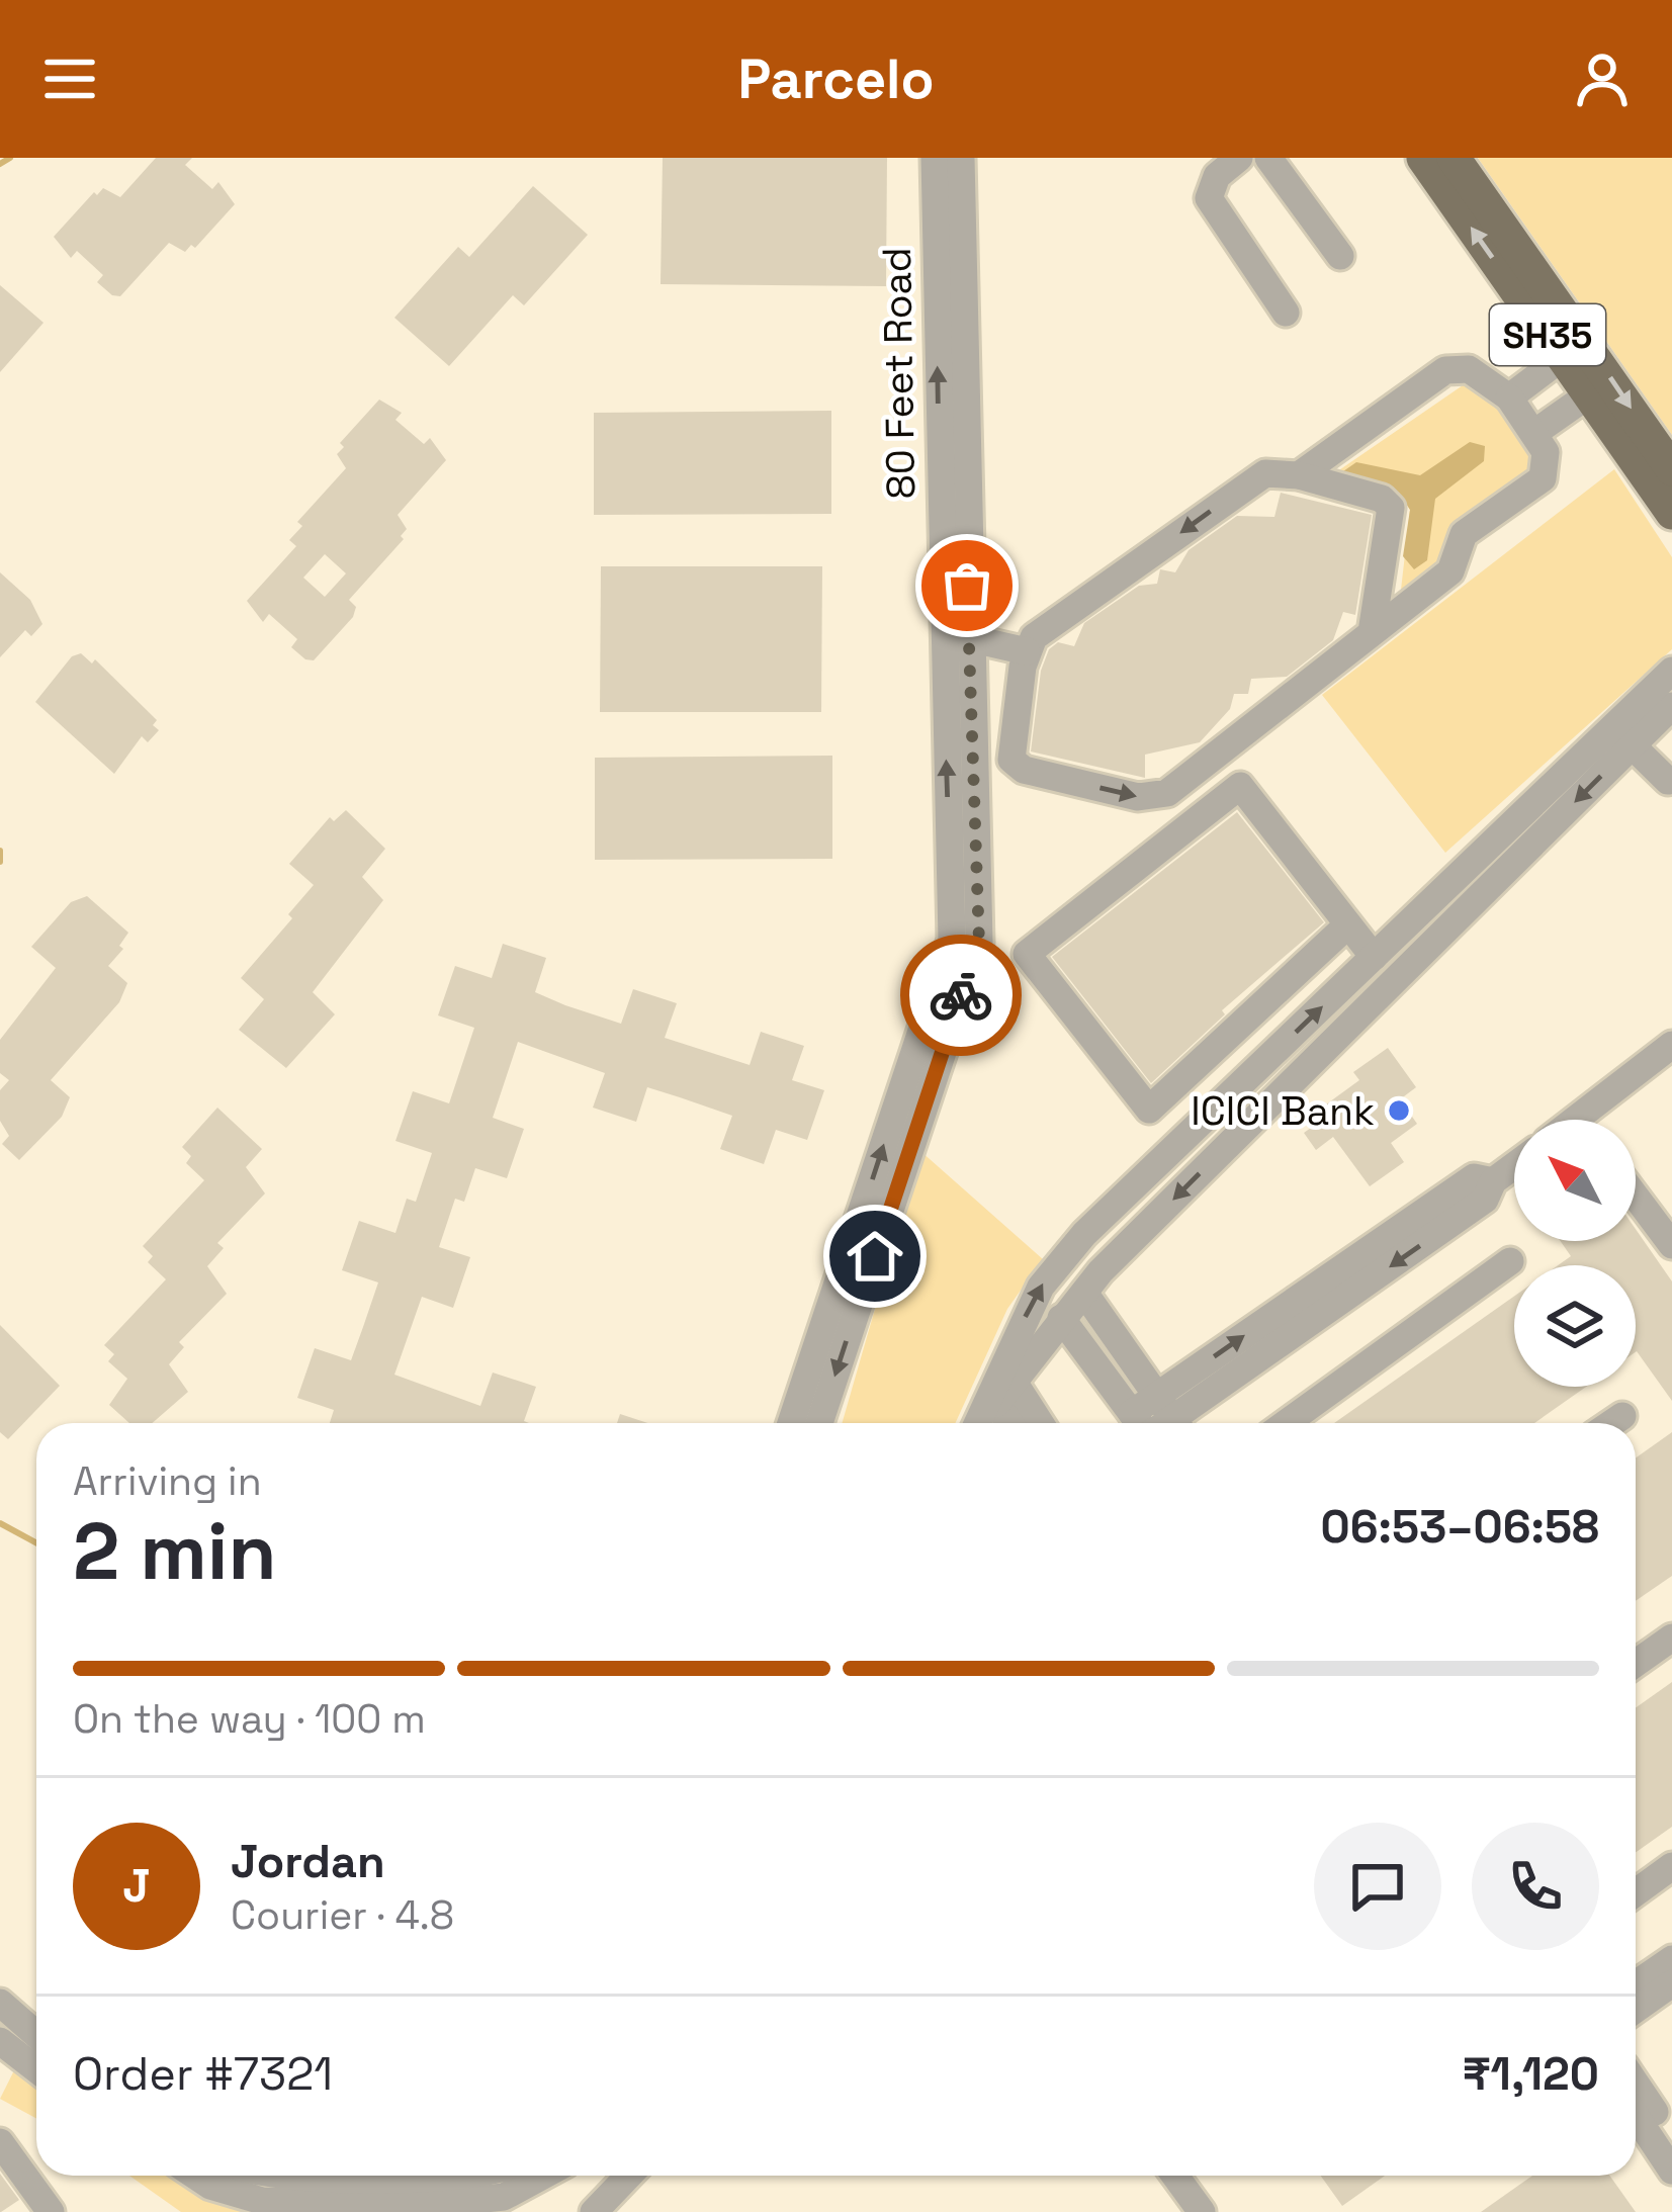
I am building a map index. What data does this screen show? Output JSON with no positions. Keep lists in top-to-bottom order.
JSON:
{
  "streets": {
    "main road": ["SH35"],
    "street": ["80 Feet Road"]
  },
  "places": ["ICICI Bank"],
  "north": "top left",
  "page": {
    "header": "Parcelo",
    "heading": ["2 min", "Arriving in", "06:53–06:58"],
    "panel": [
      "Jordan",
      "Courier · 4.8",
      "Order #7321",
      "₹1,120"
    ],
    "bar": "On the way · 100 m",
    "round": "J"
  }
}
